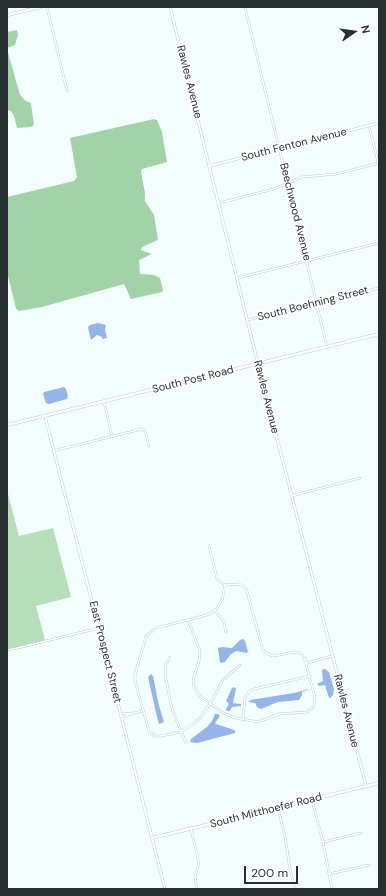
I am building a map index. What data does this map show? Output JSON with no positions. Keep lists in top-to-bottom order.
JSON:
{
  "streets": {
    "main road": ["South Post Road", "South Mitthoefer Road"],
    "street": [
      "Rawles Avenue",
      "South Fenton Avenue",
      "Beechwood Avenue",
      "South Boehning Street",
      "East Prospect Street"
    ]
  },
  "crossings": [
    ["Rawles Avenue", "South Fenton Avenue"],
    ["Rawles Avenue", "South Boehning Street"],
    ["Rawles Avenue", "South Post Road"],
    ["Rawles Avenue", "South Mitthoefer Road"],
    ["South Fenton Avenue", "Beechwood Avenue"],
    ["Beechwood Avenue", "South Boehning Street"],
    ["Beechwood Avenue", "South Post Road"],
    ["South Post Road", "East Prospect Street"],
    ["East Prospect Street", "South Mitthoefer Road"]
  ],
  "scale_bar": "200 m",
  "north": "right"
}
